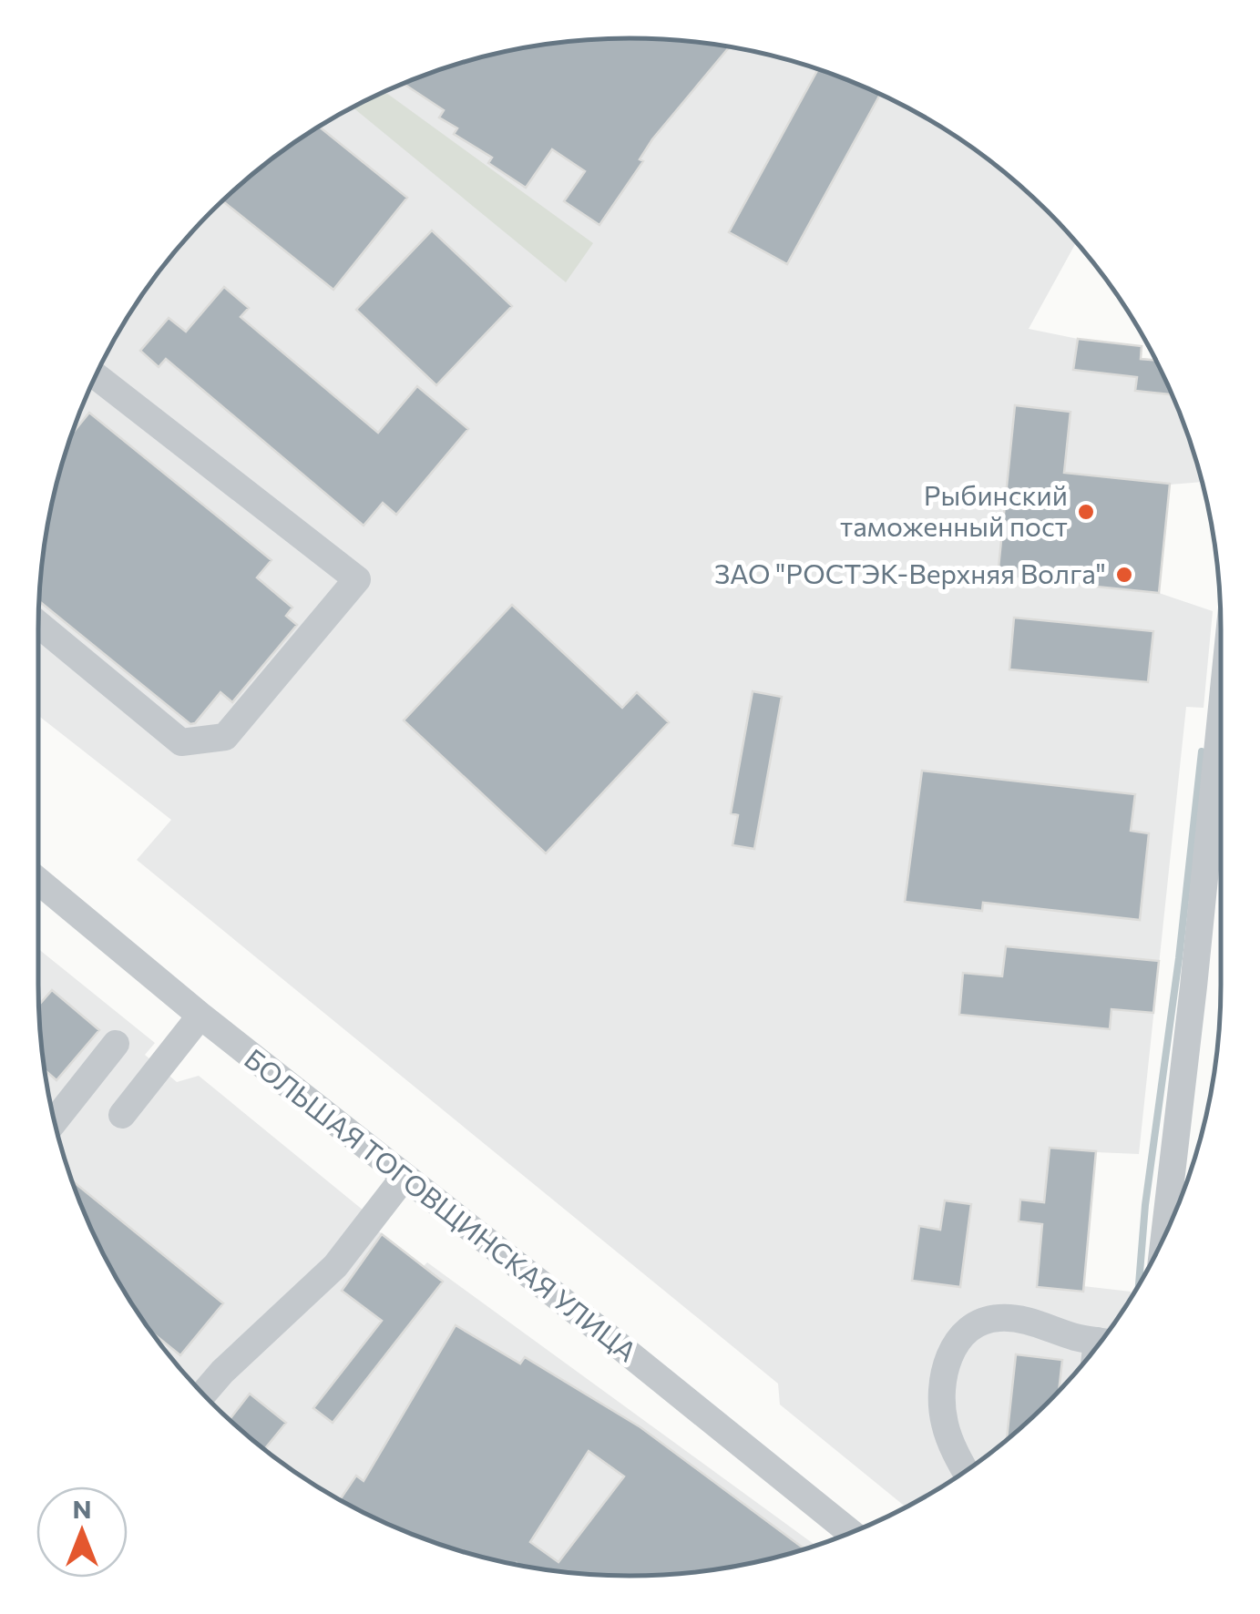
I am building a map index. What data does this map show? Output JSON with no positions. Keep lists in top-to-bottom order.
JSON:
{
  "streets": {
    "street": ["БОЛЬШАЯ ТОГОВЩИНСКАЯ УЛИЦА"]
  },
  "places": ["Рыбинский таможенный пост", "ЗАО \"РОСТЭК-Верхняя Волга\""],
  "north": "top"
}
